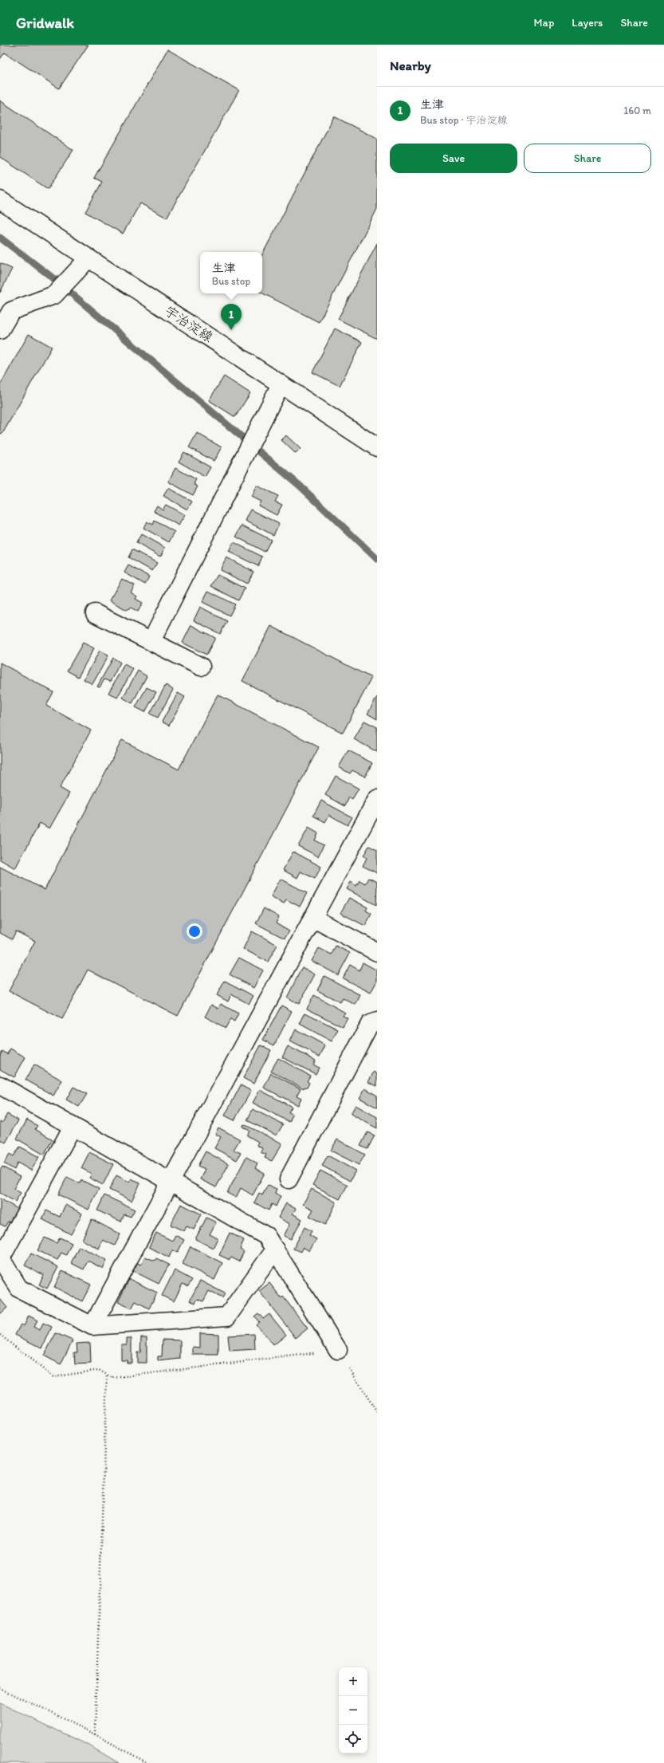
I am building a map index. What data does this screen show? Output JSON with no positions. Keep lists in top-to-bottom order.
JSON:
{
  "streets": {
    "street": ["宇治淀線"]
  },
  "page": {
    "header": "Gridwalk",
    "nav": ["Map", "Layers", "Share"],
    "heading": "Nearby",
    "list": [
      {
        "mark": "1",
        "name": "生津",
        "note": "Bus stop · 宇治淀線",
        "value": "160 m"
      }
    ],
    "buttons": ["Save", "Share"],
    "popup": ["生津", "Bus stop"],
    "pins": "1",
    "map_buttons": ["+", "−"]
  }
}
